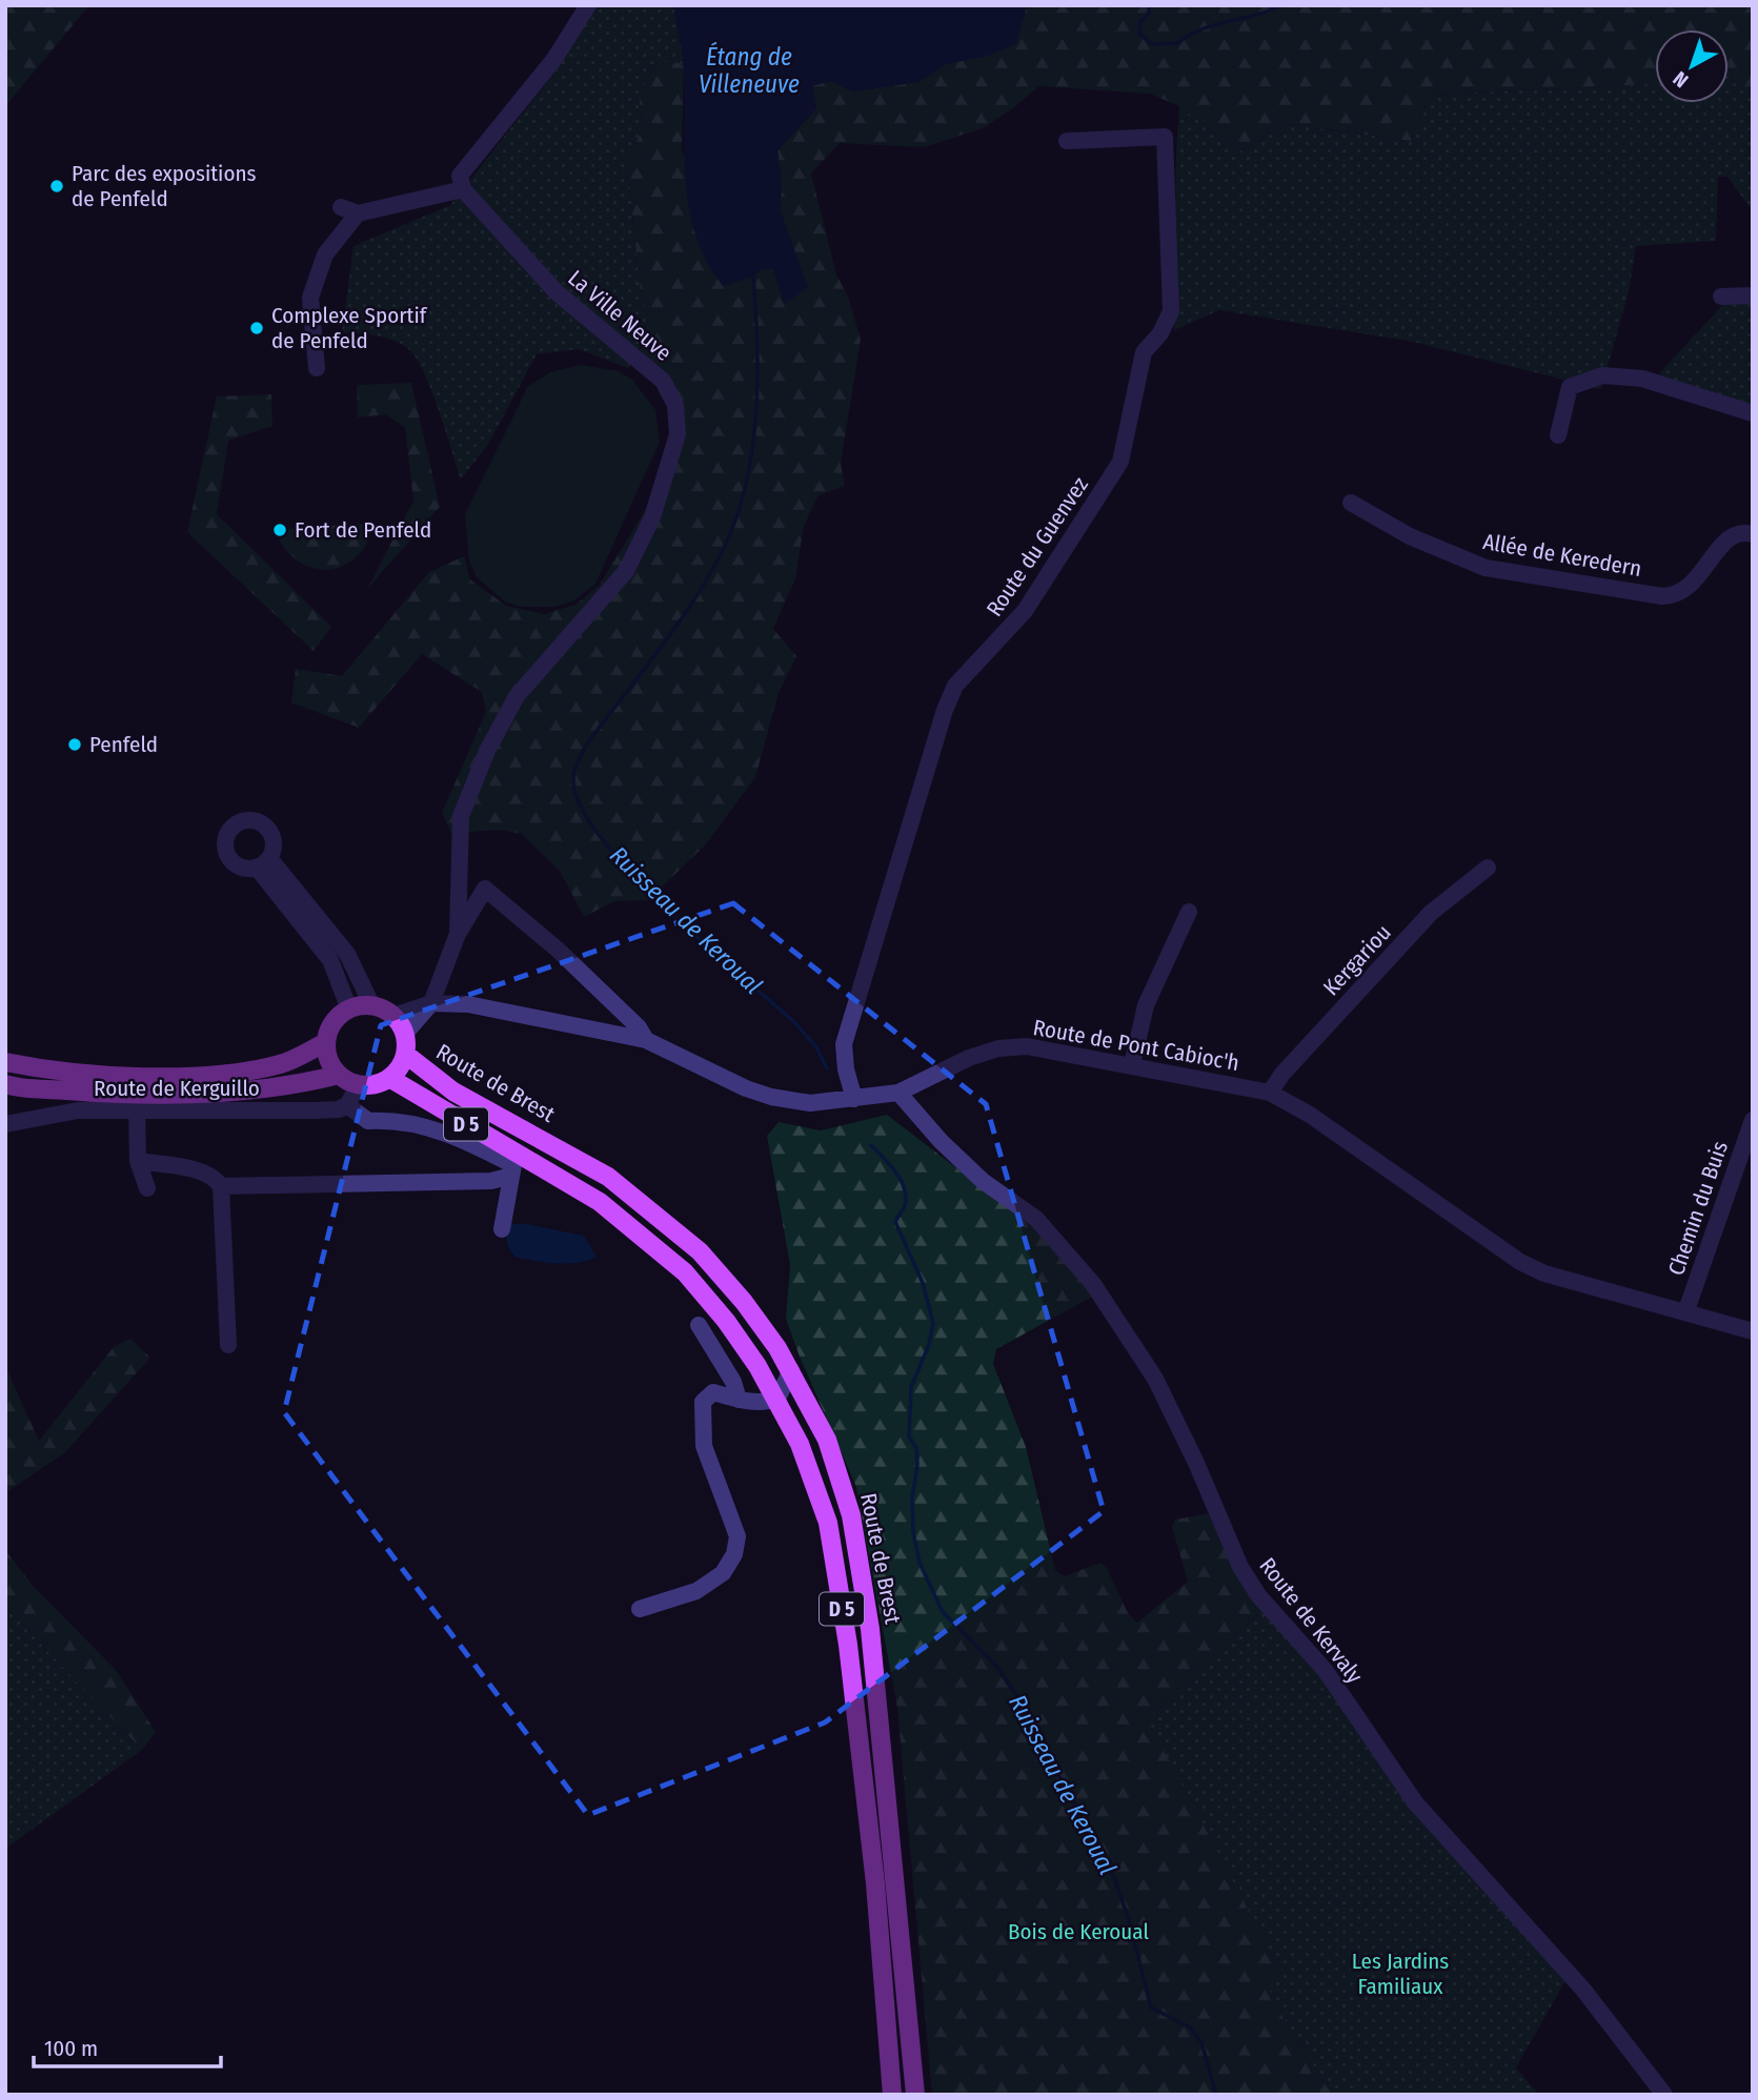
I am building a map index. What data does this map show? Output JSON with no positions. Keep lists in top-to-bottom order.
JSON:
{
  "streets": {
    "main road": ["Route de Brest", "D 5"],
    "street": [
      "La Ville Neuve",
      "Route du Guenvez",
      "Allée de Keredern",
      "Kergariou",
      "Route de Pont Cabioc'h",
      "Route de Kerguillo",
      "Chemin du Buis",
      "Route de Kervaly"
    ]
  },
  "crossings": [
    ["Route du Guenvez", "Route de Pont Cabioc'h"],
    ["Kergariou", "Route de Pont Cabioc'h"],
    ["Route de Pont Cabioc'h", "Route de Brest"],
    ["Route de Pont Cabioc'h", "Chemin du Buis"],
    ["Route de Pont Cabioc'h", "Route de Kervaly"]
  ],
  "water": ["Étang de Villeneuve", "Ruisseau de Keroual"],
  "parks": ["Bois de Keroual", "Les Jardins Familiaux"],
  "places": [
    "Parc des expositions de Penfeld",
    "Complexe Sportif de Penfeld",
    "Fort de Penfeld",
    "Penfeld"
  ],
  "scale_bar": "100 m",
  "north": "bottom left"
}
